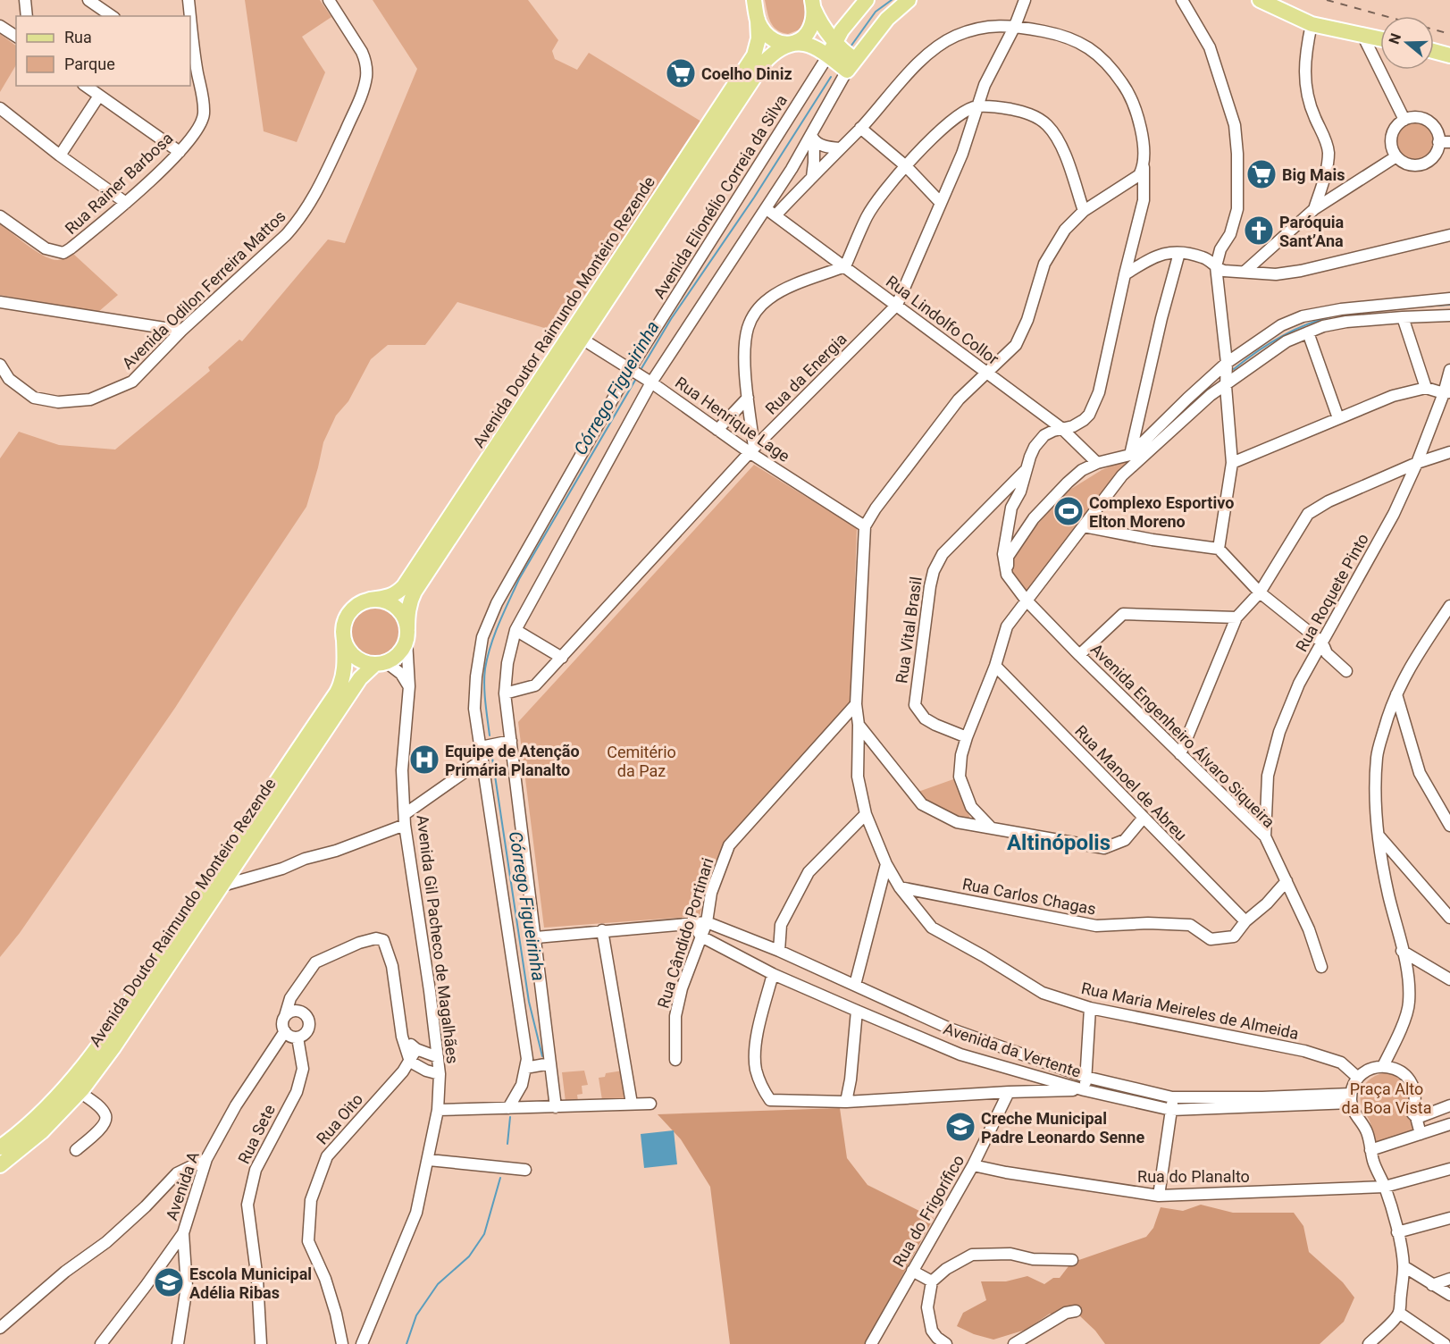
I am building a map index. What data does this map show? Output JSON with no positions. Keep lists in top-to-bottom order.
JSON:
{
  "streets": {
    "main road": ["Avenida Doutor Raimundo Monteiro Rezende"],
    "street": [
      "Rua Rainer Barbosa",
      "Avenida Elionélio Correia da Silva",
      "Avenida Odilon Ferreira Mattos",
      "Rua Lindolfo Collor",
      "Rua da Energia",
      "Rua Henrique Lage",
      "Rua Roquete Pinto",
      "Rua Vital Brasil",
      "Avenida Engenheiro Álvaro Siqueira",
      "Rua Manoel de Abreu",
      "Rua Carlos Chagas",
      "Rua Cândido Portinari",
      "Avenida Gil Pacheco de Magalhães",
      "Rua Maria Meireles de Almeida",
      "Avenida da Vertente",
      "Rua Oito",
      "Rua Sete",
      "Rua do Planalto",
      "Avenida A",
      "Rua do Frigorífico"
    ]
  },
  "crossings": [
    ["Avenida Elionélio Correia da Silva", "Rua Henrique Lage"],
    ["Avenida Doutor Raimundo Monteiro Rezende", "Rua Henrique Lage"],
    ["Avenida Doutor Raimundo Monteiro Rezende", "Avenida Gil Pacheco de Magalhães"],
    ["Rua Lindolfo Collor", "Rua da Energia"],
    ["Rua Lindolfo Collor", "Rua Maria Meireles de Almeida"],
    ["Rua da Energia", "Rua Henrique Lage"],
    ["Rua Henrique Lage", "Rua Maria Meireles de Almeida"],
    ["Rua Roquete Pinto", "Avenida Engenheiro Álvaro Siqueira"],
    ["Avenida Engenheiro Álvaro Siqueira", "Rua Carlos Chagas"],
    ["Rua Manoel de Abreu", "Rua Carlos Chagas"],
    ["Rua Carlos Chagas", "Rua Maria Meireles de Almeida"],
    ["Rua Cândido Portinari", "Rua Maria Meireles de Almeida"],
    ["Rua Cândido Portinari", "Avenida da Vertente"],
    ["Rua Sete", "Avenida A"],
    ["Rua do Planalto", "Rua do Frigorífico"]
  ],
  "districts": ["Altinópolis"],
  "water": ["Córrego Figueirinha"],
  "parks": ["Cemitério da Paz", "Praça Alto da Boa Vista"],
  "places": {
    "supermarket": ["Coelho Diniz", "Big Mais"],
    "church": ["Paróquia Sant’Ana"],
    "sports": ["Complexo Esportivo Elton Moreno"],
    "hospital": ["Equipe de Atenção Primária Planalto"],
    "school or university": ["Creche Municipal Padre Leonardo Senne", "Escola Municipal Adélia Ribas"]
  },
  "legend": ["Rua", "Parque"],
  "north": "left"
}
